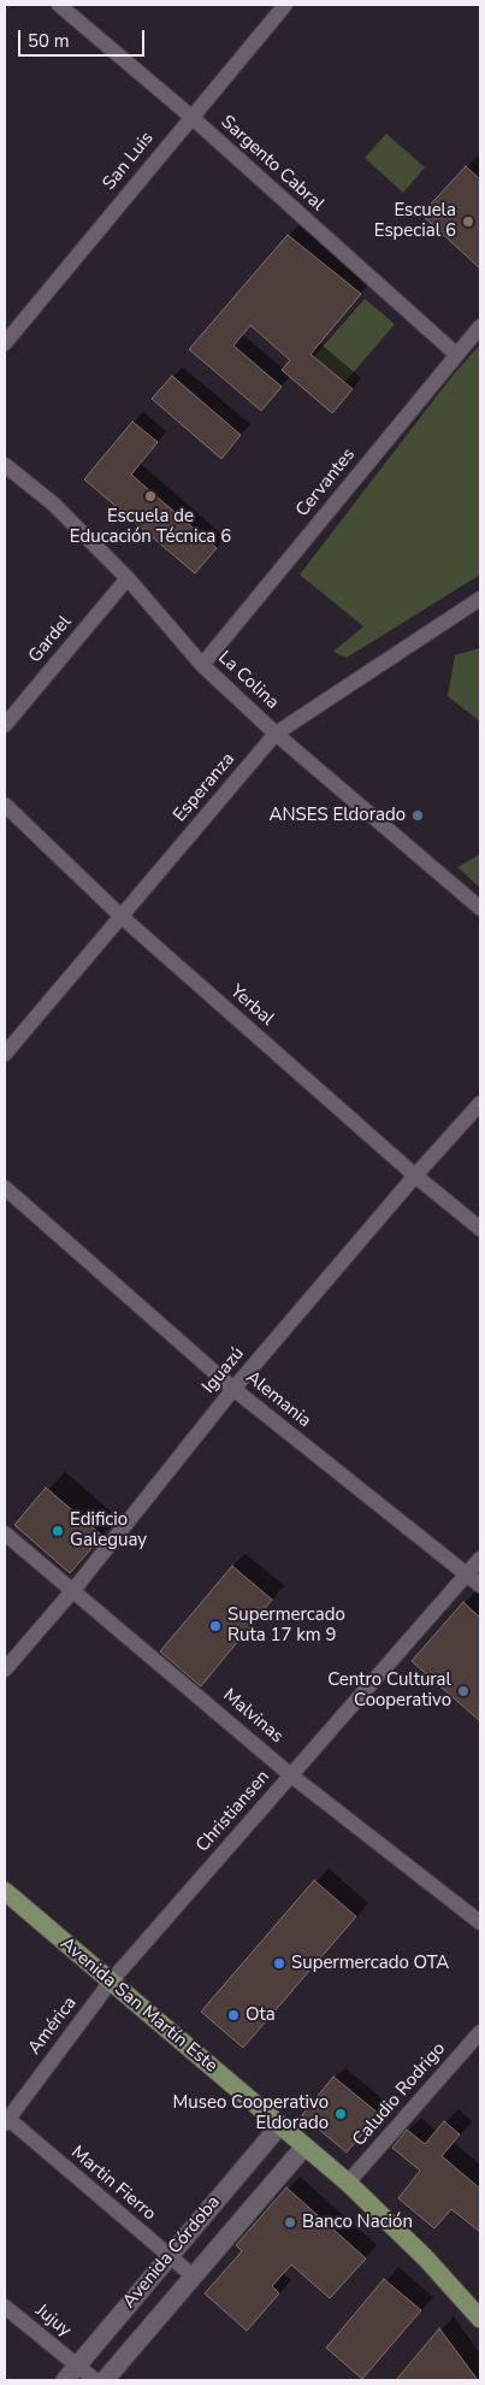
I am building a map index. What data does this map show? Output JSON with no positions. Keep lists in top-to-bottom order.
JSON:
{
  "streets": {
    "main road": ["Avenida San Martín Este", "Avenida Córdoba"],
    "street": [
      "San Luis",
      "Sargento Cabral",
      "Cervantes",
      "Gardel",
      "La Colina",
      "Esperanza",
      "Yerbal",
      "Iguazú",
      "Alemania",
      "Malvinas",
      "Christiansen",
      "América",
      "Caludio Rodrigo",
      "Martin Fierro",
      "Jujuy"
    ]
  },
  "crossings": [
    ["San Luis", "Sargento Cabral"],
    ["Sargento Cabral", "Cervantes"],
    ["Cervantes", "La Colina"],
    ["Gardel", "La Colina"],
    ["La Colina", "Esperanza"],
    ["Esperanza", "Yerbal"],
    ["Yerbal", "Iguazú"],
    ["Iguazú", "Alemania"],
    ["Iguazú", "Malvinas"],
    ["Alemania", "Christiansen"],
    ["Malvinas", "Christiansen"],
    ["Christiansen", "Avenida San Martín Este"],
    ["Christiansen", "América"],
    ["Avenida San Martín Este", "América"],
    ["Avenida San Martín Este", "Caludio Rodrigo"],
    ["Avenida San Martín Este", "Avenida Córdoba"],
    ["América", "Martin Fierro"],
    ["Martin Fierro", "Avenida Córdoba"],
    ["Avenida Córdoba", "Jujuy"]
  ],
  "places": [
    "Escuela Especial 6",
    "Escuela de Educación Técnica 6",
    "ANSES Eldorado",
    "Edificio Galeguay",
    "Supermercado Ruta 17 km 9",
    "Centro Cultural Cooperativo",
    "Supermercado OTA",
    "Ota",
    "Museo Cooperativo Eldorado",
    "Banco Nación"
  ],
  "scale_bar": "50 m"
}
